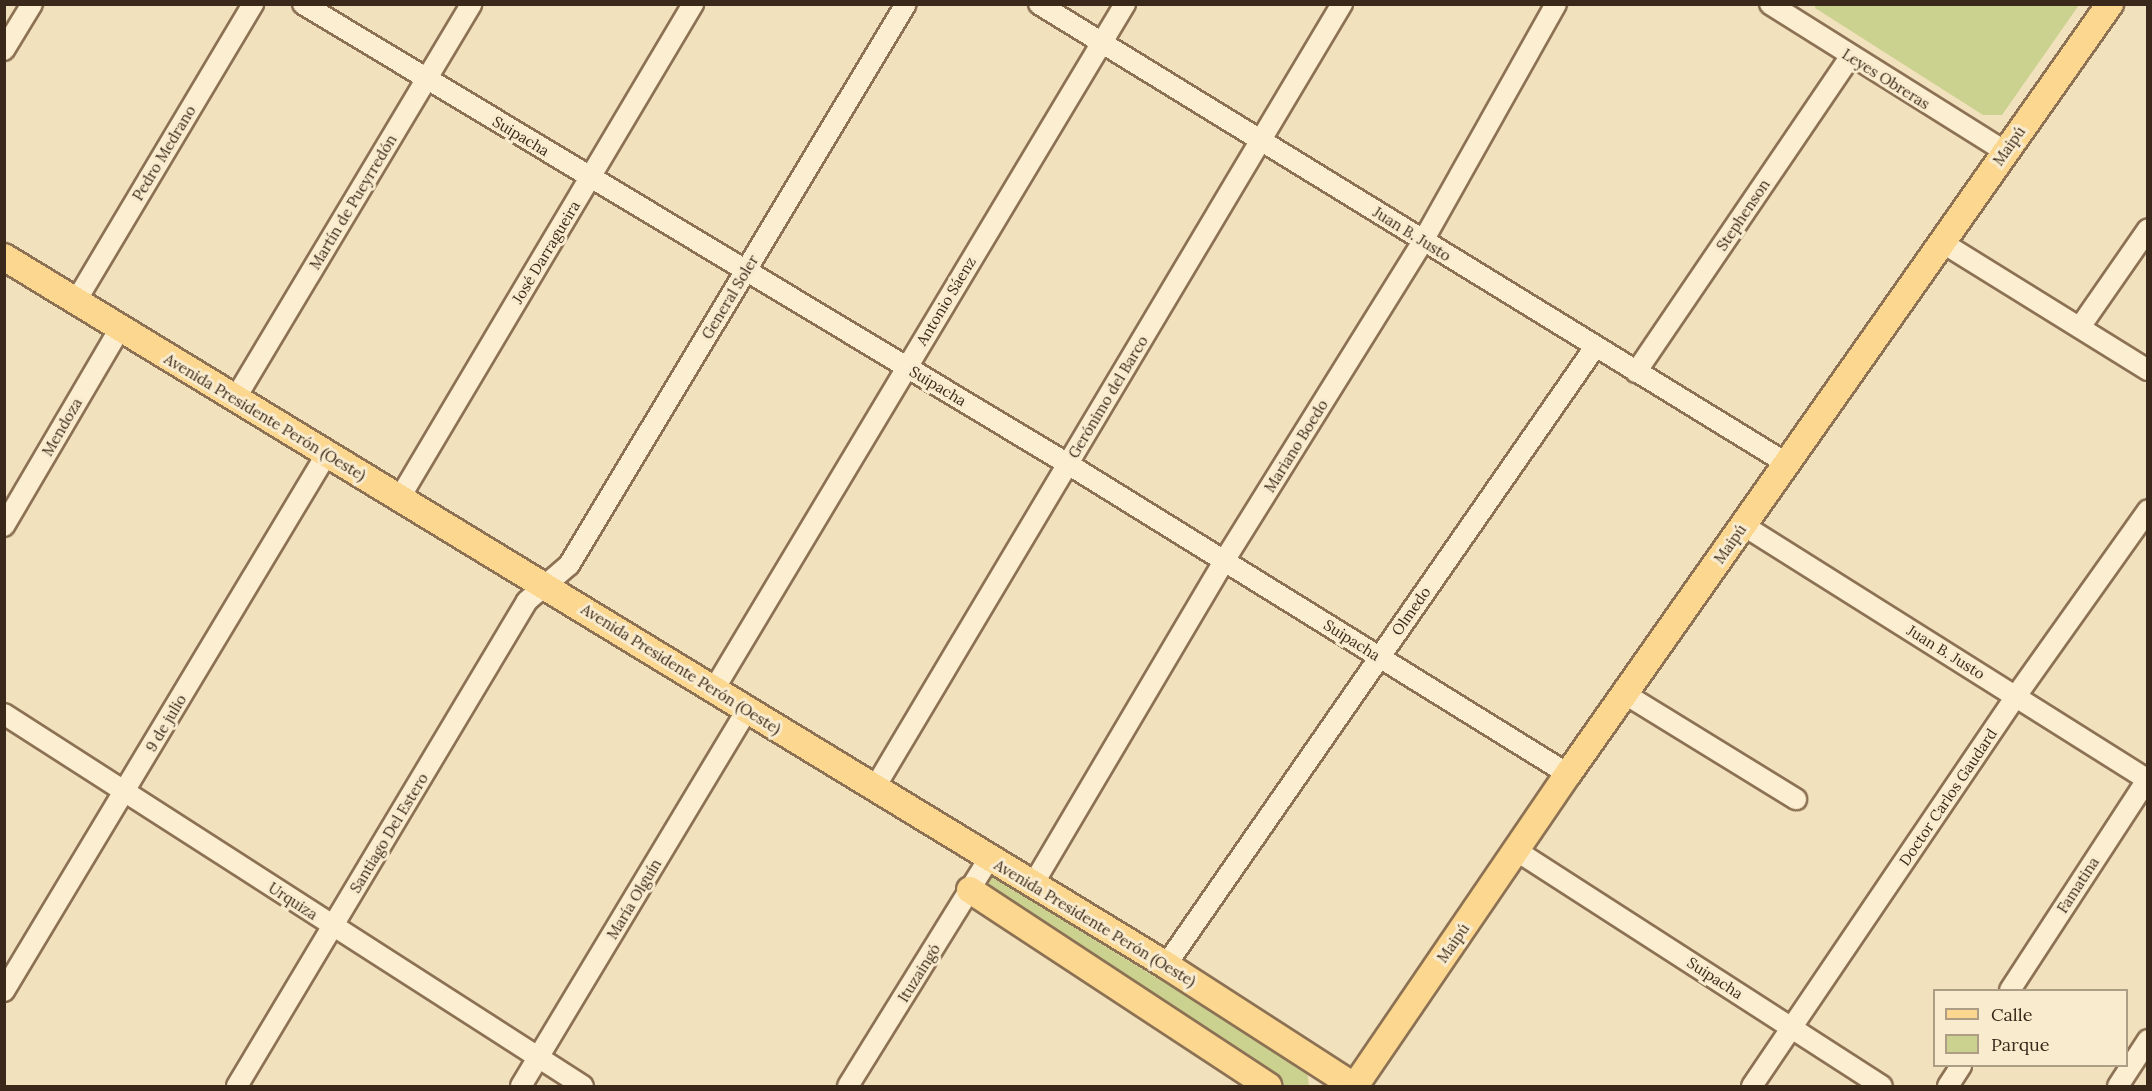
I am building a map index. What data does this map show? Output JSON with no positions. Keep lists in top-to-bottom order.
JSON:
{
  "streets": {
    "main road": ["Maipú", "Avenida Presidente Perón (Oeste)"],
    "street": [
      "Leyes Obreras",
      "Suipacha",
      "Pedro Medrano",
      "Martín de Pueyrredón",
      "Stephenson",
      "Juan B. Justo",
      "José Darragueira",
      "General Soler",
      "Antonio Sáenz",
      "Gerónimo del Barco",
      "Mendoza",
      "Mariano Boedo",
      "Olmedo",
      "9 de julio",
      "Doctor Carlos Gaudard",
      "Santiago Del Estero",
      "Famatina",
      "María Olguín",
      "Urquiza",
      "Ituzaingó"
    ]
  },
  "crossings": [
    ["Leyes Obreras", "Maipú"],
    ["Leyes Obreras", "Stephenson"],
    ["Suipacha", "Maipú"],
    ["Suipacha", "Martín de Pueyrredón"],
    ["Suipacha", "José Darragueira"],
    ["Suipacha", "General Soler"],
    ["Suipacha", "Antonio Sáenz"],
    ["Suipacha", "Gerónimo del Barco"],
    ["Suipacha", "Mariano Boedo"],
    ["Suipacha", "Olmedo"],
    ["Suipacha", "Doctor Carlos Gaudard"],
    ["Maipú", "Juan B. Justo"],
    ["Maipú", "Avenida Presidente Perón (Oeste)"],
    ["Pedro Medrano", "Avenida Presidente Perón (Oeste)"],
    ["Martín de Pueyrredón", "Avenida Presidente Perón (Oeste)"],
    ["Stephenson", "Juan B. Justo"],
    ["Juan B. Justo", "Antonio Sáenz"],
    ["Juan B. Justo", "Gerónimo del Barco"],
    ["Juan B. Justo", "Mariano Boedo"],
    ["Juan B. Justo", "Olmedo"],
    ["Juan B. Justo", "Doctor Carlos Gaudard"],
    ["Juan B. Justo", "Famatina"],
    ["José Darragueira", "Avenida Presidente Perón (Oeste)"],
    ["General Soler", "Avenida Presidente Perón (Oeste)"],
    ["General Soler", "Santiago Del Estero"],
    ["Antonio Sáenz", "Avenida Presidente Perón (Oeste)"],
    ["Gerónimo del Barco", "Avenida Presidente Perón (Oeste)"],
    ["Avenida Presidente Perón (Oeste)", "Mendoza"],
    ["Avenida Presidente Perón (Oeste)", "Mariano Boedo"],
    ["Avenida Presidente Perón (Oeste)", "Olmedo"],
    ["Avenida Presidente Perón (Oeste)", "9 de julio"],
    ["Avenida Presidente Perón (Oeste)", "Santiago Del Estero"],
    ["Avenida Presidente Perón (Oeste)", "María Olguín"],
    ["Avenida Presidente Perón (Oeste)", "Ituzaingó"],
    ["9 de julio", "Urquiza"],
    ["Santiago Del Estero", "Urquiza"],
    ["María Olguín", "Urquiza"]
  ],
  "legend": ["Calle", "Parque"]
}
